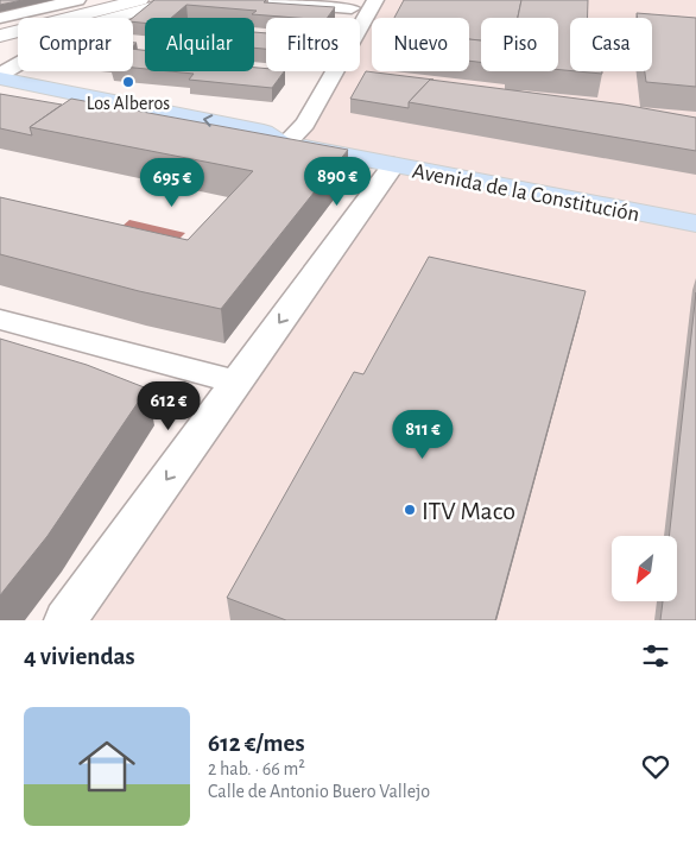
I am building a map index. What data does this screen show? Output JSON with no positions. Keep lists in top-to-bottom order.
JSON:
{
  "streets": {
    "main road": ["Avenida de la Constitución"]
  },
  "places": ["Los Alberos", "ITV Maco"],
  "north": "bottom left",
  "page": {
    "chip": [
      "Comprar",
      "Alquilar",
      "Filtros",
      "Nuevo",
      "Piso",
      "Casa"
    ],
    "price": [
      "890 €",
      "695 €",
      "612 €",
      "811 €"
    ],
    "heading": "4 viviendas",
    "list": [
      {
        "name": "612 €/mes",
        "note": "2 hab. · 66 m² · Calle de Antonio Buero Vallejo"
      }
    ]
  }
}
